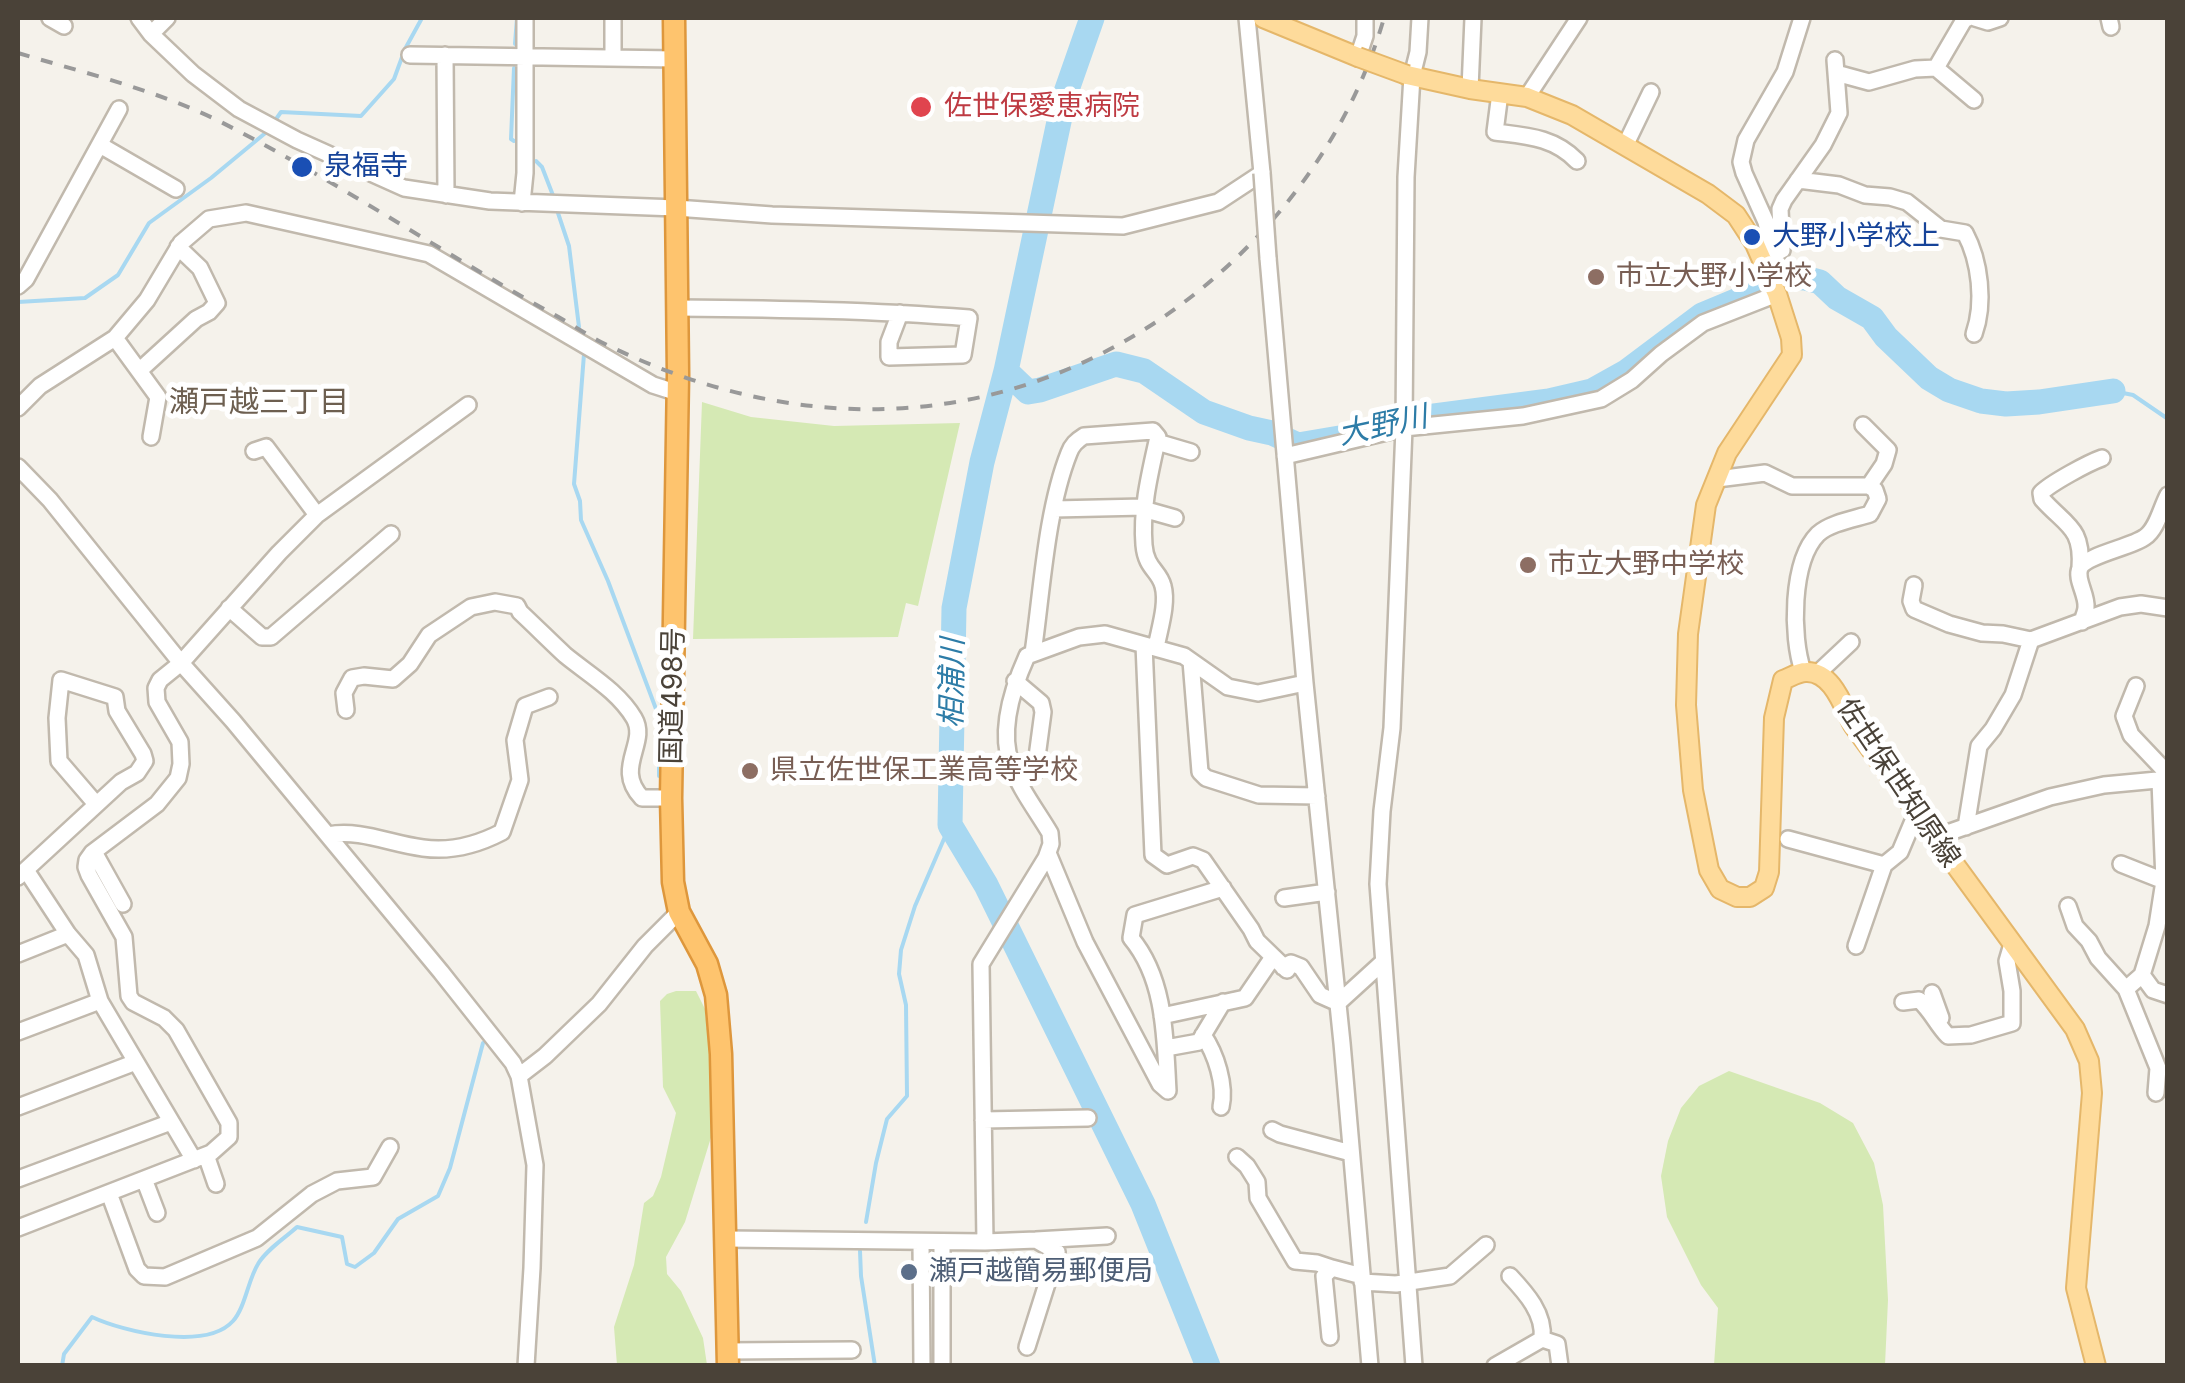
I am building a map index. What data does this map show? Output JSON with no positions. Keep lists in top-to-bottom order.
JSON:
{
  "streets": {
    "highway": ["国道498号"],
    "main road": ["佐世保世知原線"]
  },
  "districts": ["瀬戸越三丁目"],
  "water": ["大野川", "相浦川"],
  "places": [
    "佐世保愛恵病院",
    "泉福寺",
    "大野小学校上",
    "市立大野小学校",
    "市立大野中学校",
    "県立佐世保工業高等学校",
    "瀬戸越簡易郵便局"
  ]
}
